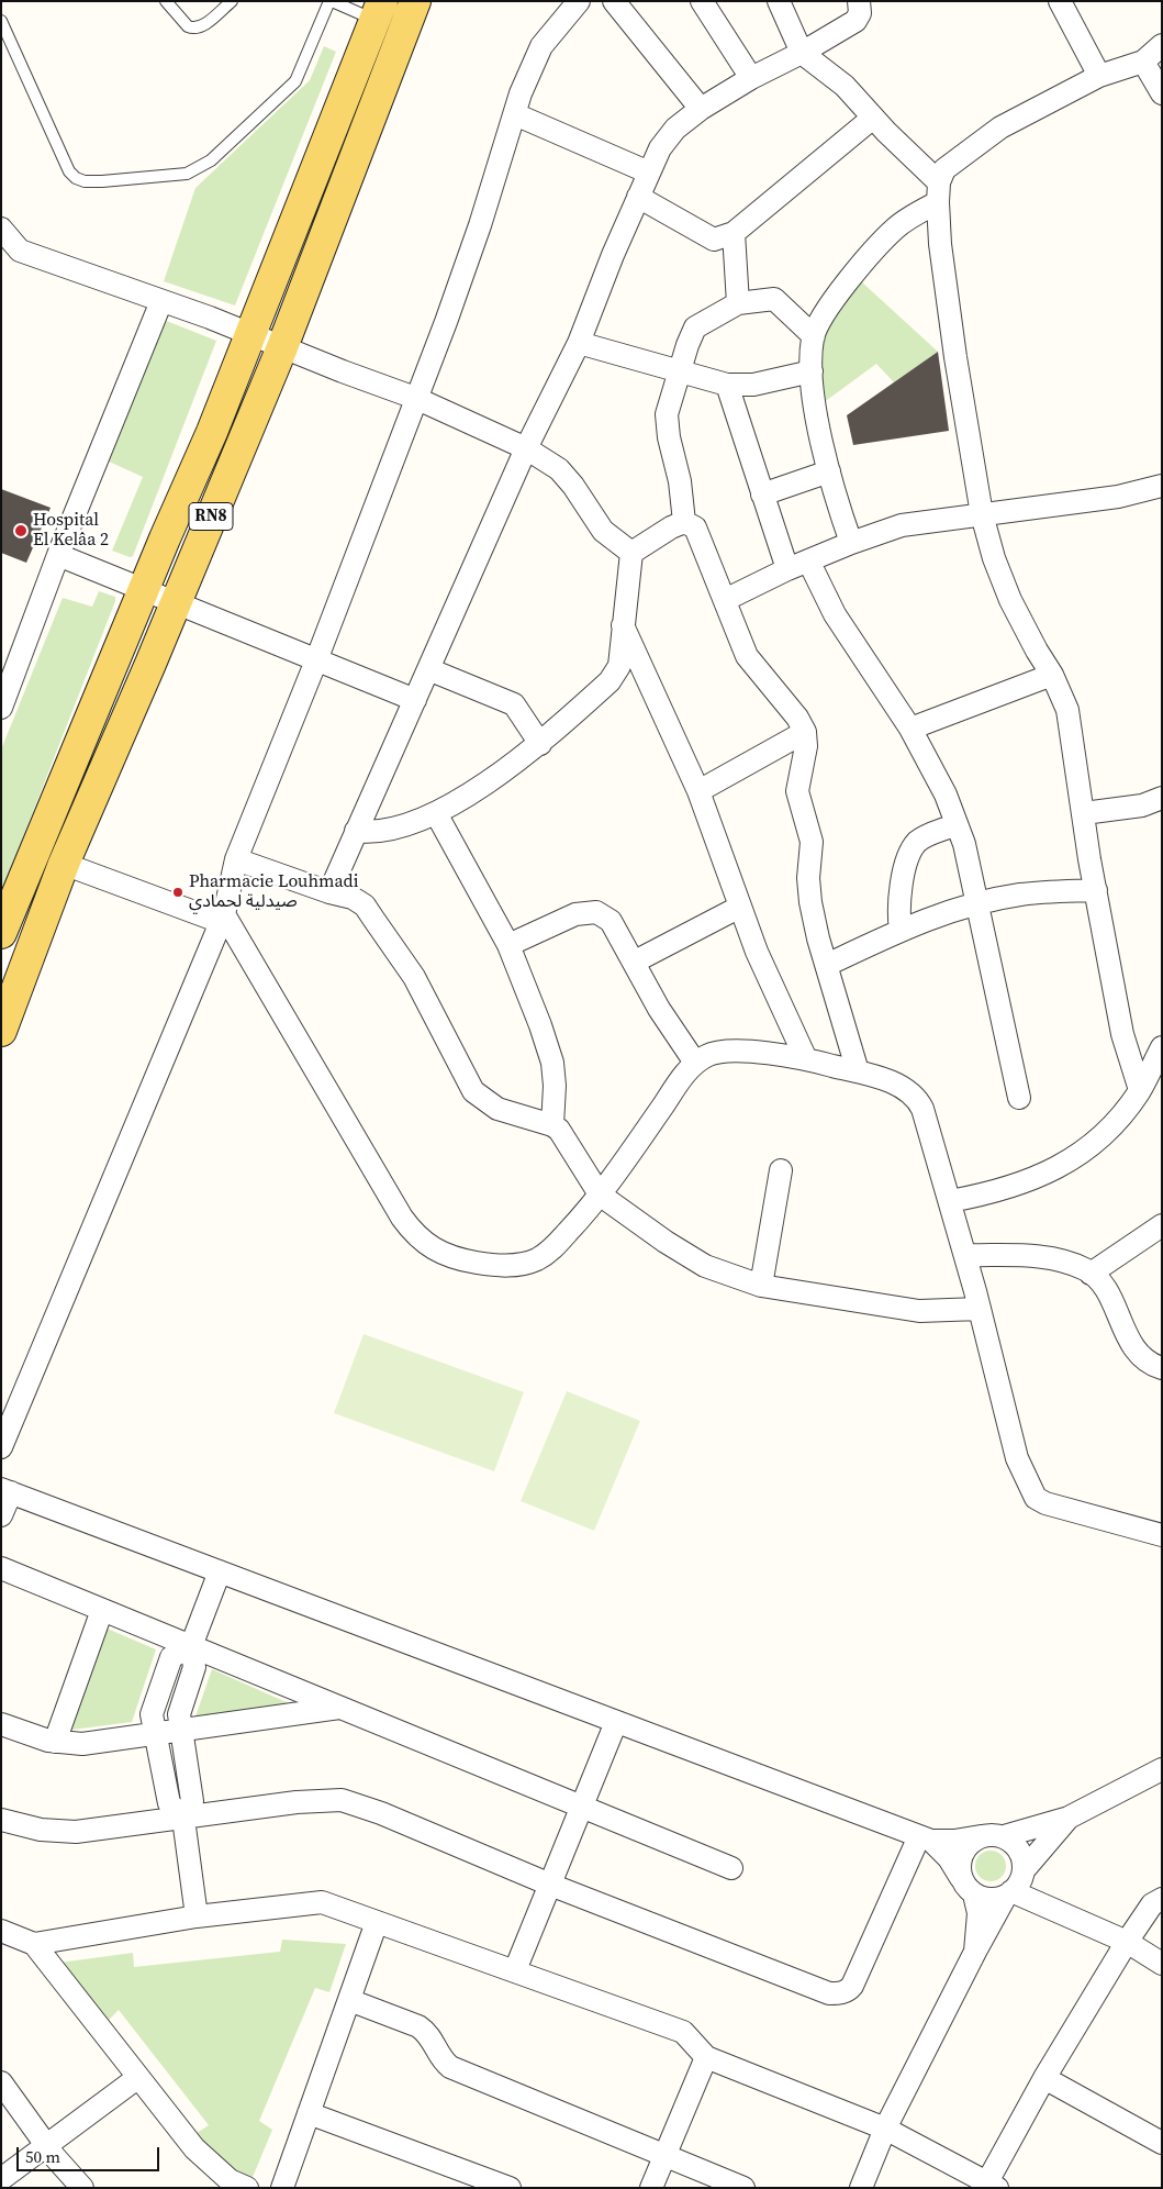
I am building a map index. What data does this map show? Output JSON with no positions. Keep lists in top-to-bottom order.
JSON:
{
  "streets": {
    "main road": ["RN8"]
  },
  "places": ["Hospital El Kelâa 2", "Pharmacie Louhmadi صيدلية لحمادي"],
  "scale_bar": "50 m"
}
